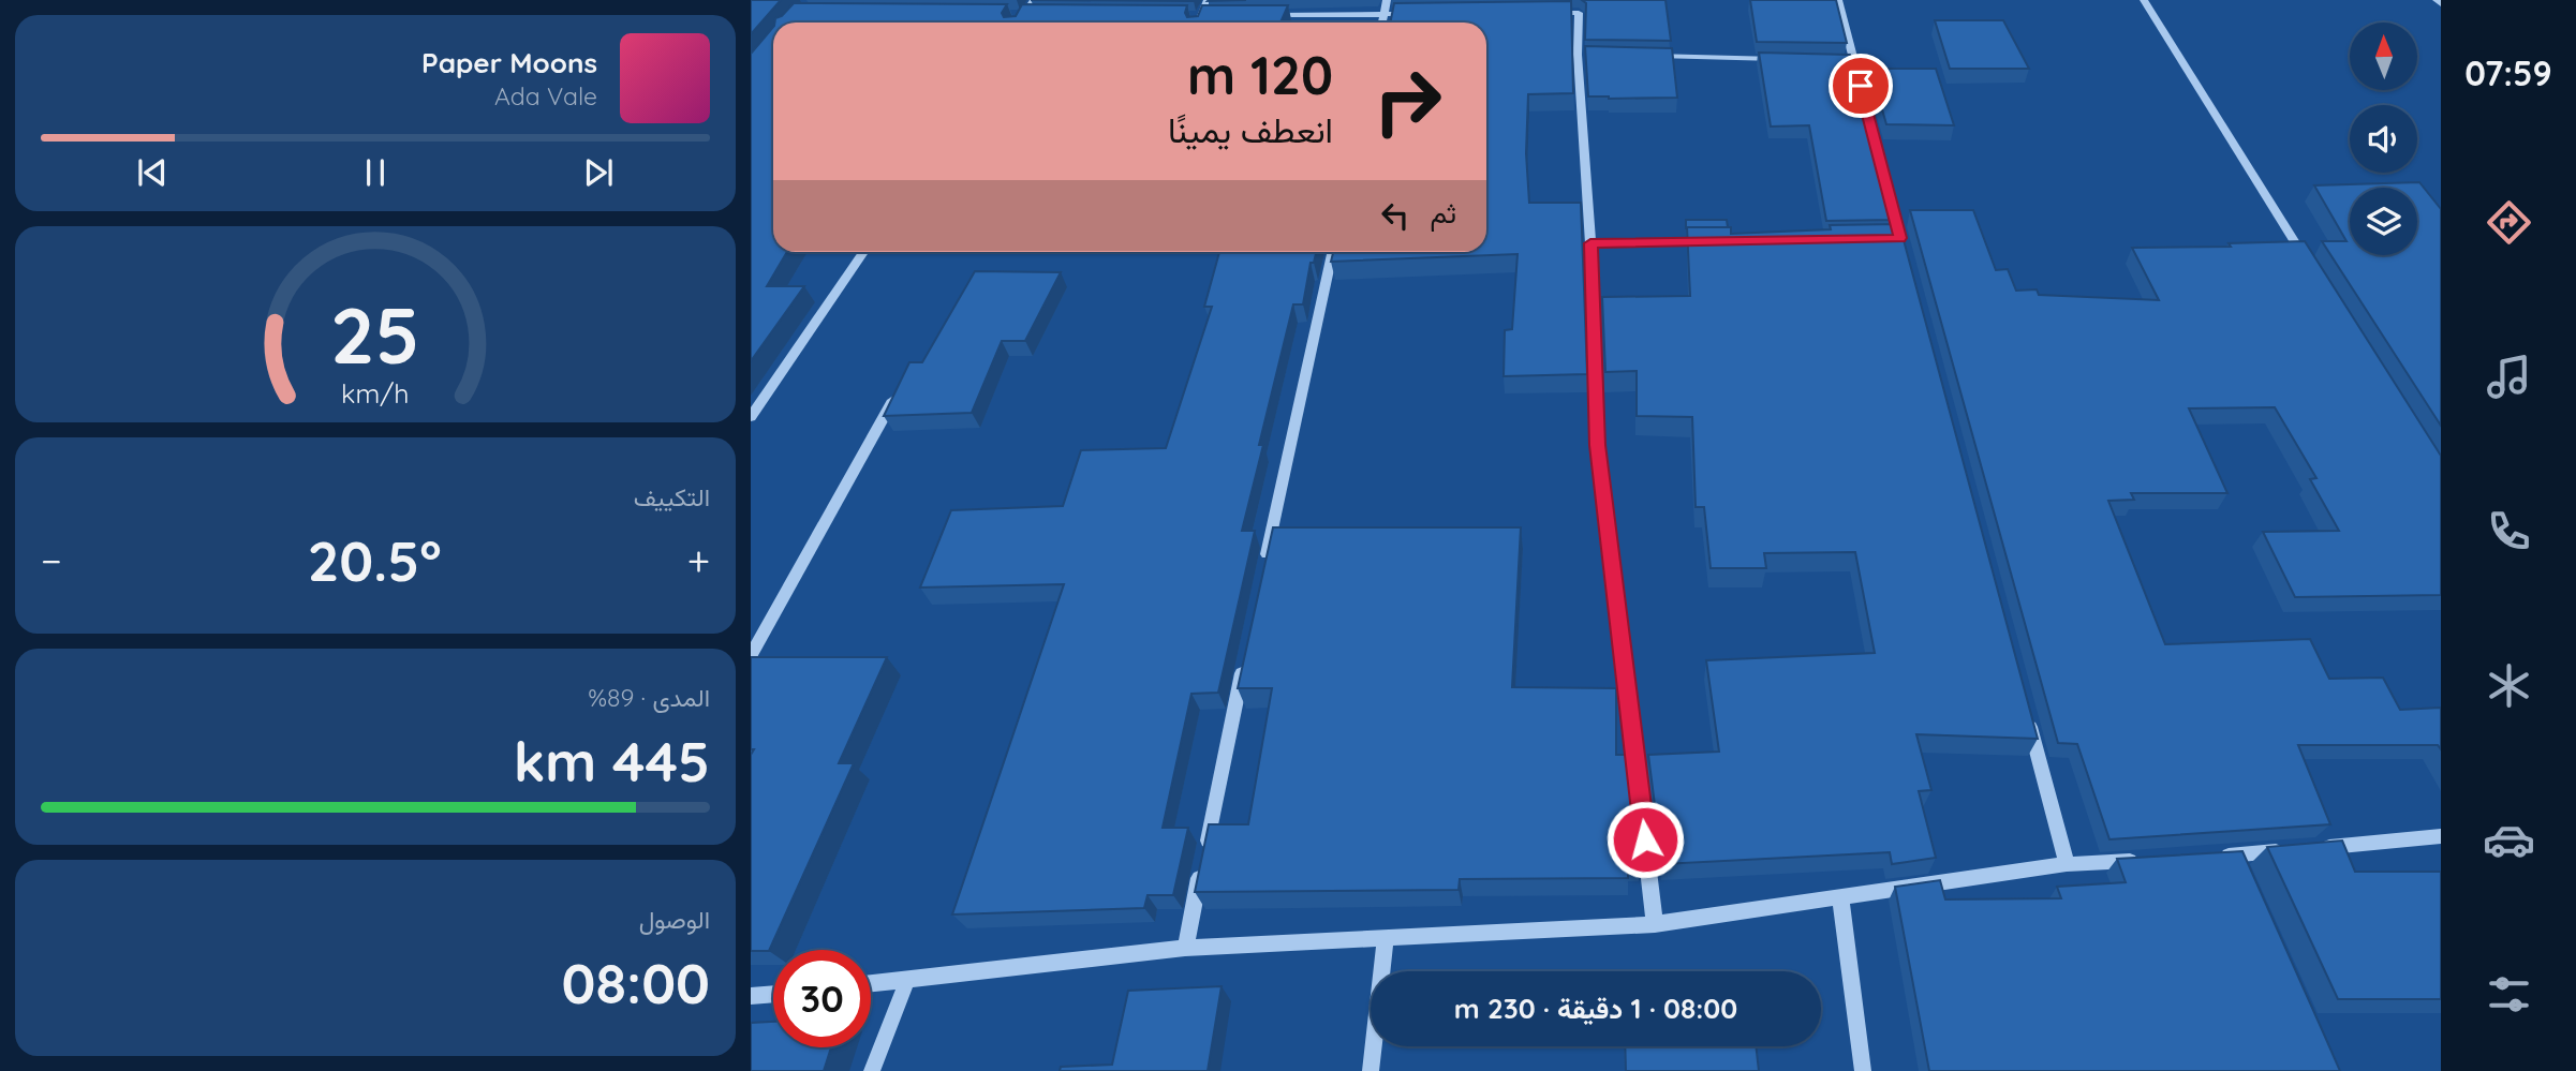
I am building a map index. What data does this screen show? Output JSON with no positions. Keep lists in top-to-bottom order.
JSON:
{
  "north": "top",
  "page": {
    "tabs": "07:59",
    "turn": ["120 m", "انعطف يمينًا"],
    "song": ["Paper Moons", "Ada Vale"],
    "then": "ثم",
    "tile": [
      "التكييف",
      ["المدى · 89%", "445 km"],
      ["الوصول", "08:00"]
    ],
    "heat": ["−", "20.5°", "+"],
    "limit": "30",
    "trip": "08:00 · 1 دقيقة · 230 m",
    "gauge": ["25", "km/h"]
  }
}
